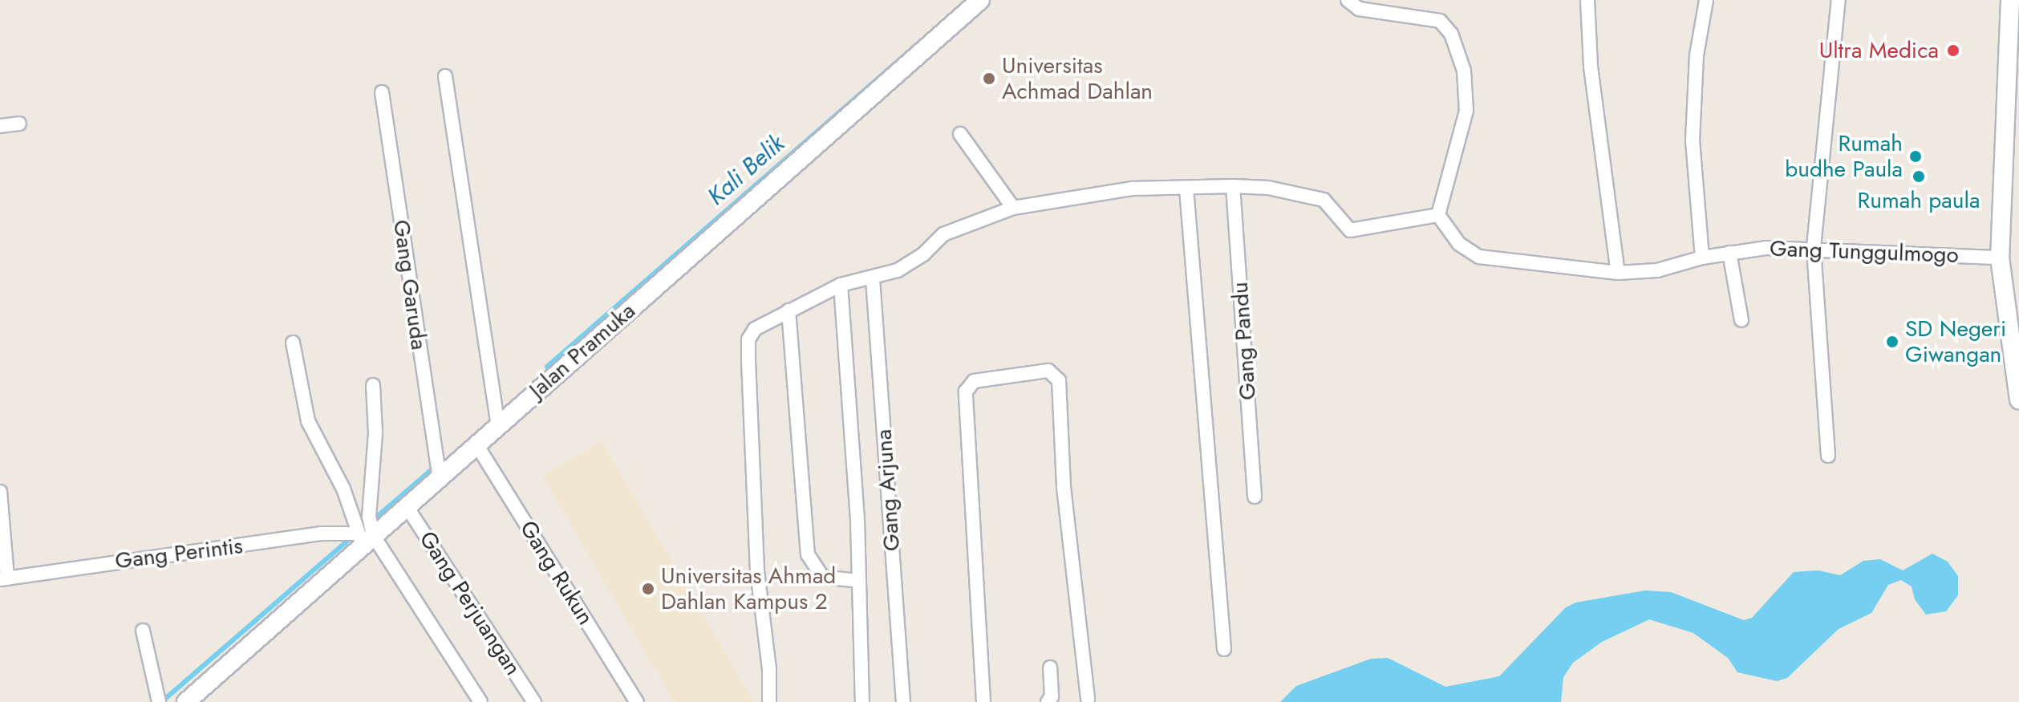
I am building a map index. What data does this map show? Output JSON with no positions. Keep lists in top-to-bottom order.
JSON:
{
  "streets": {
    "main road": ["Jalan Pramuka"],
    "street": [
      "Gang Tunggulmogo",
      "Gang Garuda",
      "Gang Pandu",
      "Gang Arjuna",
      "Gang Perintis",
      "Gang Rukun",
      "Gang Perjuangan"
    ]
  },
  "crossings": [
    ["Gang Garuda", "Jalan Pramuka"],
    ["Jalan Pramuka", "Gang Perintis"],
    ["Jalan Pramuka", "Gang Rukun"],
    ["Jalan Pramuka", "Gang Perjuangan"]
  ],
  "water": ["Kali Belik"],
  "places": [
    "Ultra Medica",
    "Universitas Achmad Dahlan",
    "Rumah budhe Paula",
    "Rumah paula",
    "SD Negeri Giwangan",
    "Universitas Ahmad Dahlan Kampus 2"
  ]
}
